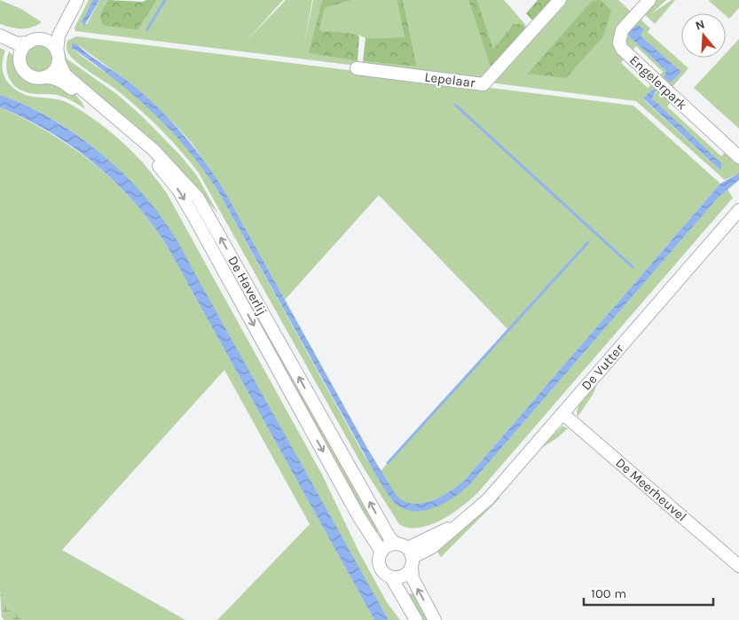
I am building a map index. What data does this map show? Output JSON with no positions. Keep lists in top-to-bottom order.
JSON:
{
  "streets": {
    "street": [
      "Lepelaar",
      "Engelerpark",
      "De Haverlij",
      "De Vutter",
      "De Meerheuvel"
    ]
  },
  "crossings": [
    ["De Haverlij", "De Vutter"],
    ["De Vutter", "De Meerheuvel"]
  ],
  "scale_bar": "100 m",
  "north": "top"
}
